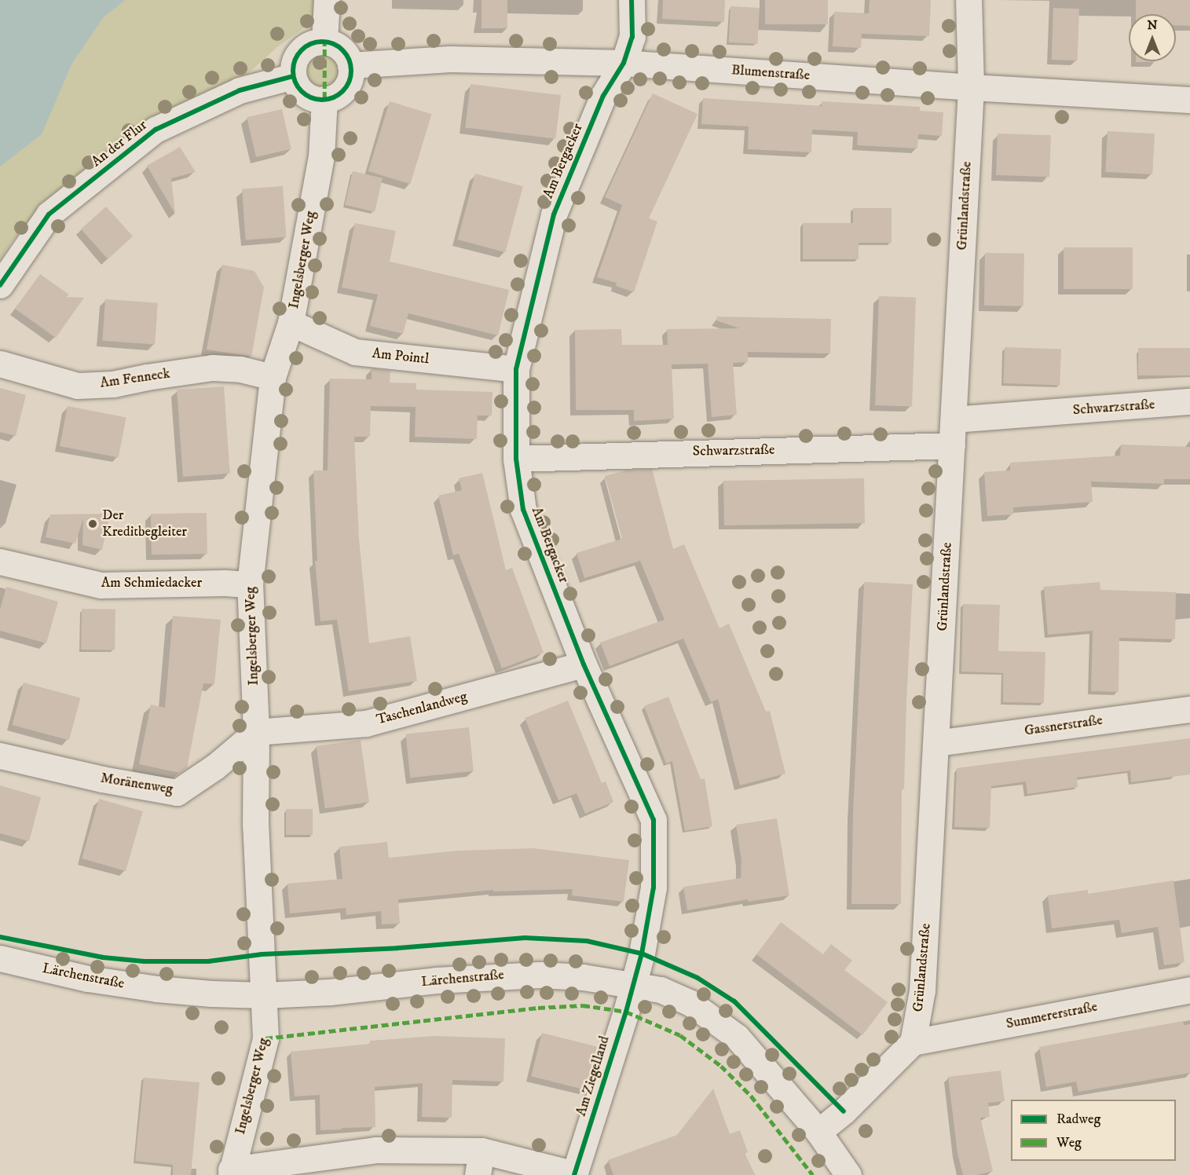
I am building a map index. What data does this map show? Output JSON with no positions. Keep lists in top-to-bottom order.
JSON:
{
  "streets": {
    "street": [
      "Blumenstraße",
      "An der Flur",
      "Am Bergacker",
      "Grünlandstraße",
      "Ingelsberger Weg",
      "Am Pointl",
      "Am Fenneck",
      "Schwarzstraße",
      "Am Schmiedacker",
      "Taschenlandweg",
      "Gassnerstraße",
      "Moränenweg",
      "Lärchenstraße",
      "Summererstraße",
      "Am Ziegelland"
    ]
  },
  "crossings": [
    ["Blumenstraße", "An der Flur"],
    ["Blumenstraße", "Am Bergacker"],
    ["Blumenstraße", "Grünlandstraße"],
    ["Blumenstraße", "Ingelsberger Weg"],
    ["An der Flur", "Ingelsberger Weg"],
    ["Am Bergacker", "Am Pointl"],
    ["Am Bergacker", "Schwarzstraße"],
    ["Am Bergacker", "Taschenlandweg"],
    ["Am Bergacker", "Lärchenstraße"],
    ["Am Bergacker", "Am Ziegelland"],
    ["Grünlandstraße", "Schwarzstraße"],
    ["Grünlandstraße", "Gassnerstraße"],
    ["Grünlandstraße", "Summererstraße"],
    ["Ingelsberger Weg", "Am Pointl"],
    ["Ingelsberger Weg", "Am Fenneck"],
    ["Ingelsberger Weg", "Am Schmiedacker"],
    ["Ingelsberger Weg", "Taschenlandweg"],
    ["Ingelsberger Weg", "Moränenweg"],
    ["Ingelsberger Weg", "Lärchenstraße"],
    ["Ingelsberger Weg", "Am Ziegelland"],
    ["Taschenlandweg", "Moränenweg"],
    ["Lärchenstraße", "Am Ziegelland"]
  ],
  "places": ["Der Kreditbegleiter"],
  "legend": ["Radweg", "Weg"],
  "north": "top"
}
